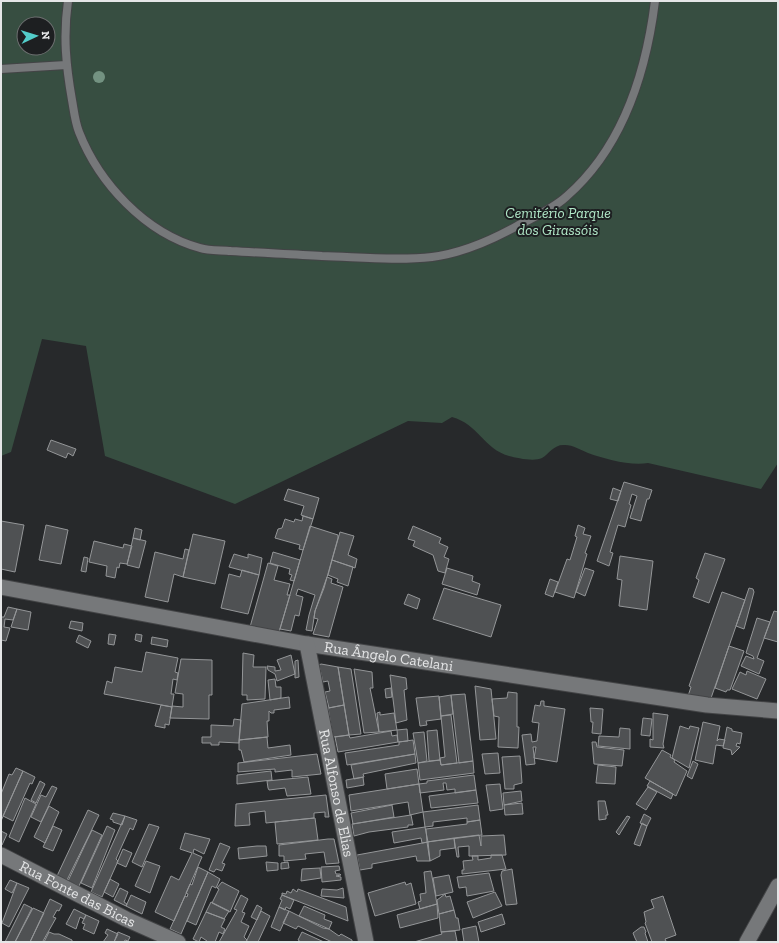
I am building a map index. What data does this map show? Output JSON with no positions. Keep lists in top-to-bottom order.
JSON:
{
  "streets": {
    "street": ["Rua Ângelo Catelani", "Rua Alfonso de Elias", "Rua Fonte das Bicas"]
  },
  "crossings": [
    ["Rua Ângelo Catelani", "Rua Alfonso de Elias"]
  ],
  "parks": ["Cemitério Parque dos Girassóis"],
  "north": "right"
}
